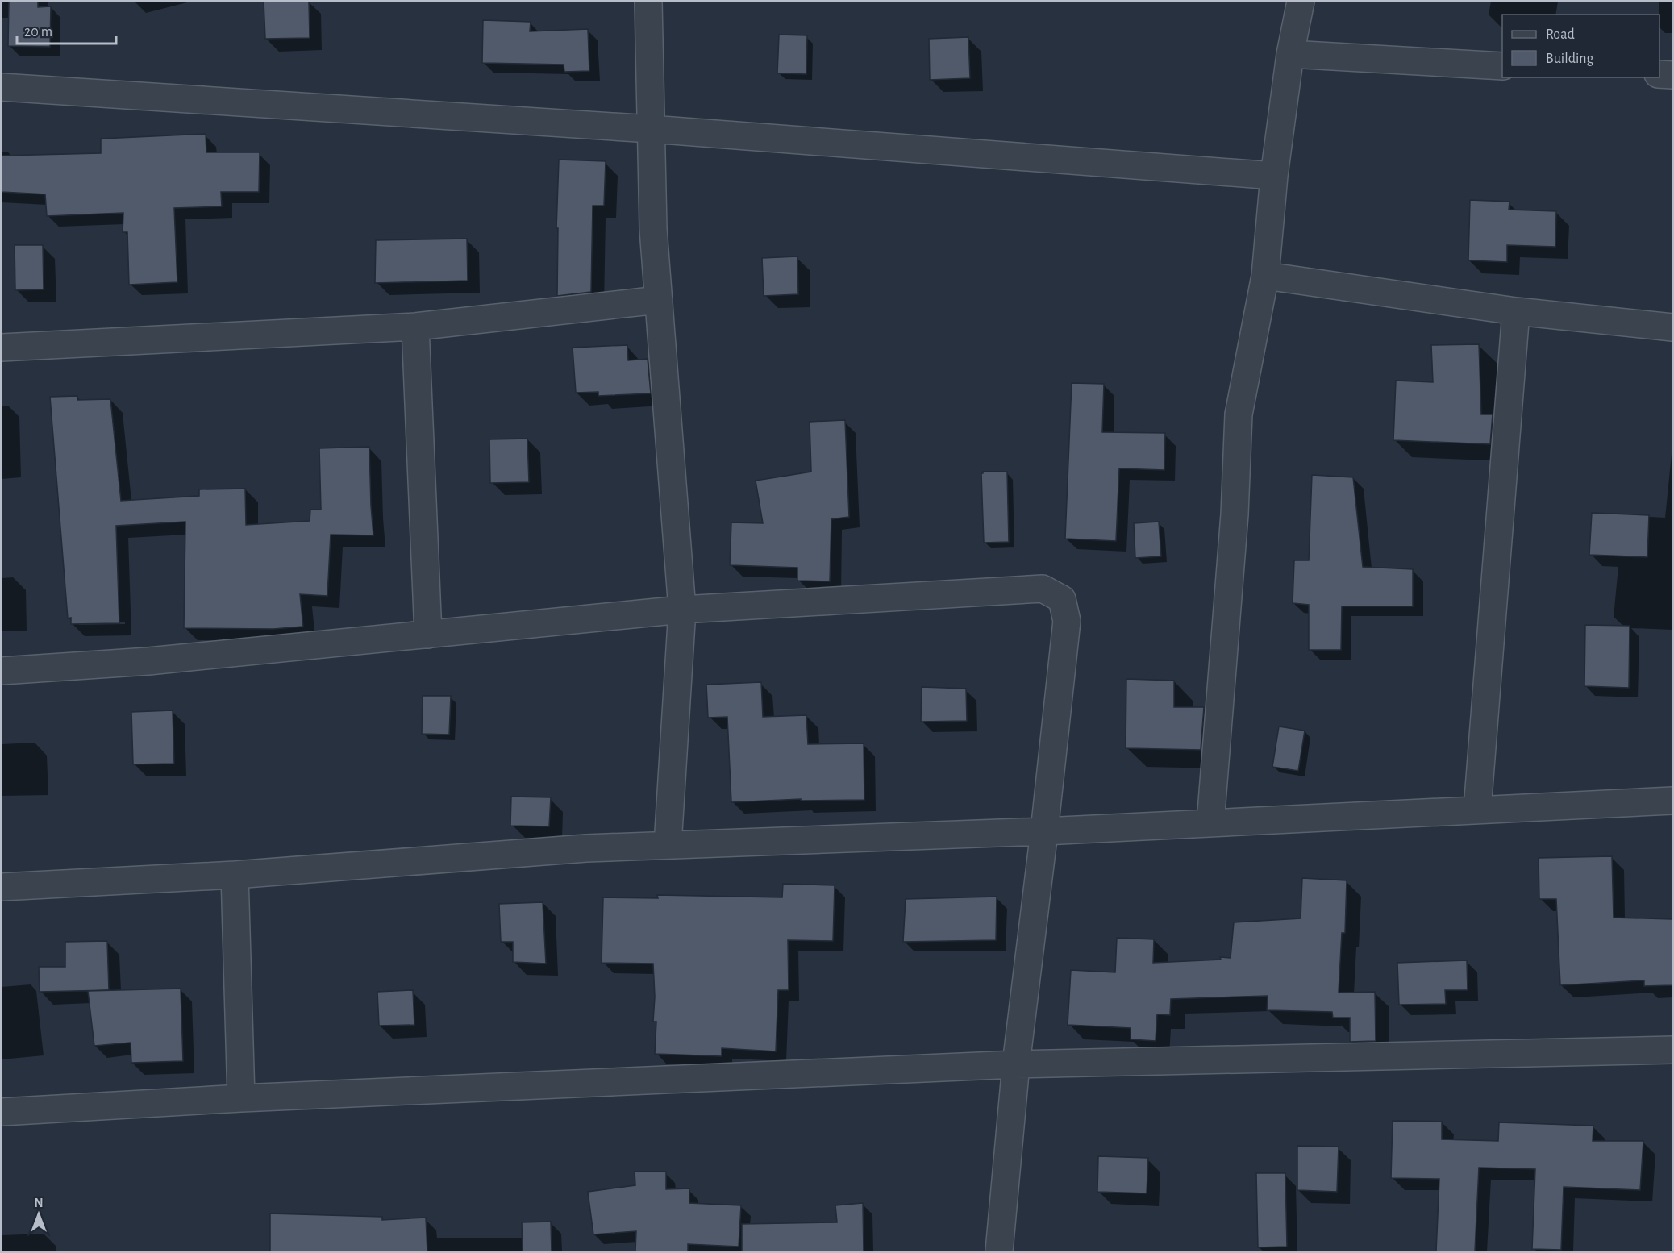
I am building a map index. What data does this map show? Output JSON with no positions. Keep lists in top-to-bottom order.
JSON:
{
  "legend": ["Road", "Building"],
  "scale_bar": "20 m",
  "north": "top"
}
